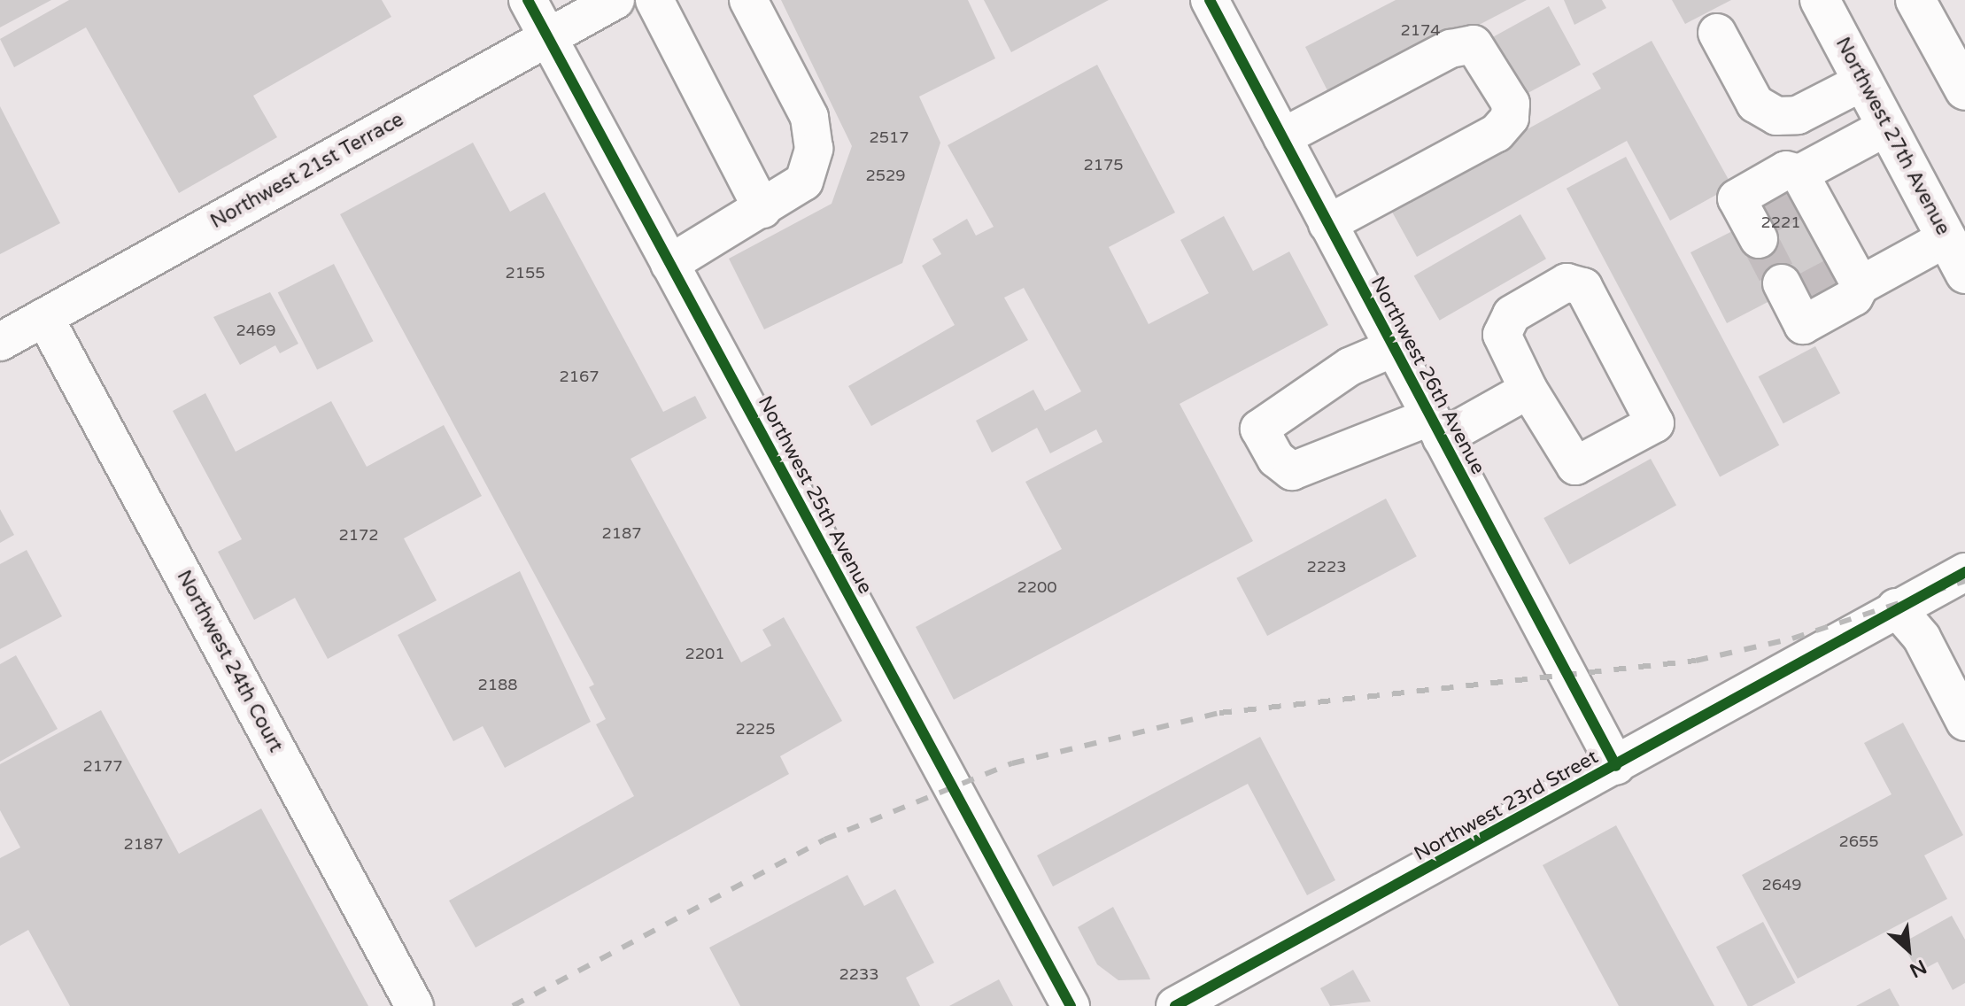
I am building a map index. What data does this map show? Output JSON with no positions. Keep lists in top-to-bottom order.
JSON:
{
  "streets": {
    "highway": ["Northwest 27th Avenue"],
    "street": [
      "Northwest 21st Terrace",
      "Northwest 26th Avenue",
      "Northwest 25th Avenue",
      "Northwest 24th Court",
      "Northwest 23rd Street"
    ]
  },
  "crossings": [
    ["Northwest 21st Terrace", "Northwest 25th Avenue"],
    ["Northwest 21st Terrace", "Northwest 24th Court"],
    ["Northwest 26th Avenue", "Northwest 23rd Street"]
  ],
  "house_numbers": [
    "2174",
    "2517",
    "2175",
    "2529",
    "2221",
    "2155",
    "2469",
    "2167",
    "2187",
    "2172",
    "2223",
    "2200",
    "2201",
    "2188",
    "2225",
    "2177",
    "2655",
    "2187",
    "2649",
    "2233"
  ],
  "north": "bottom right"
}
